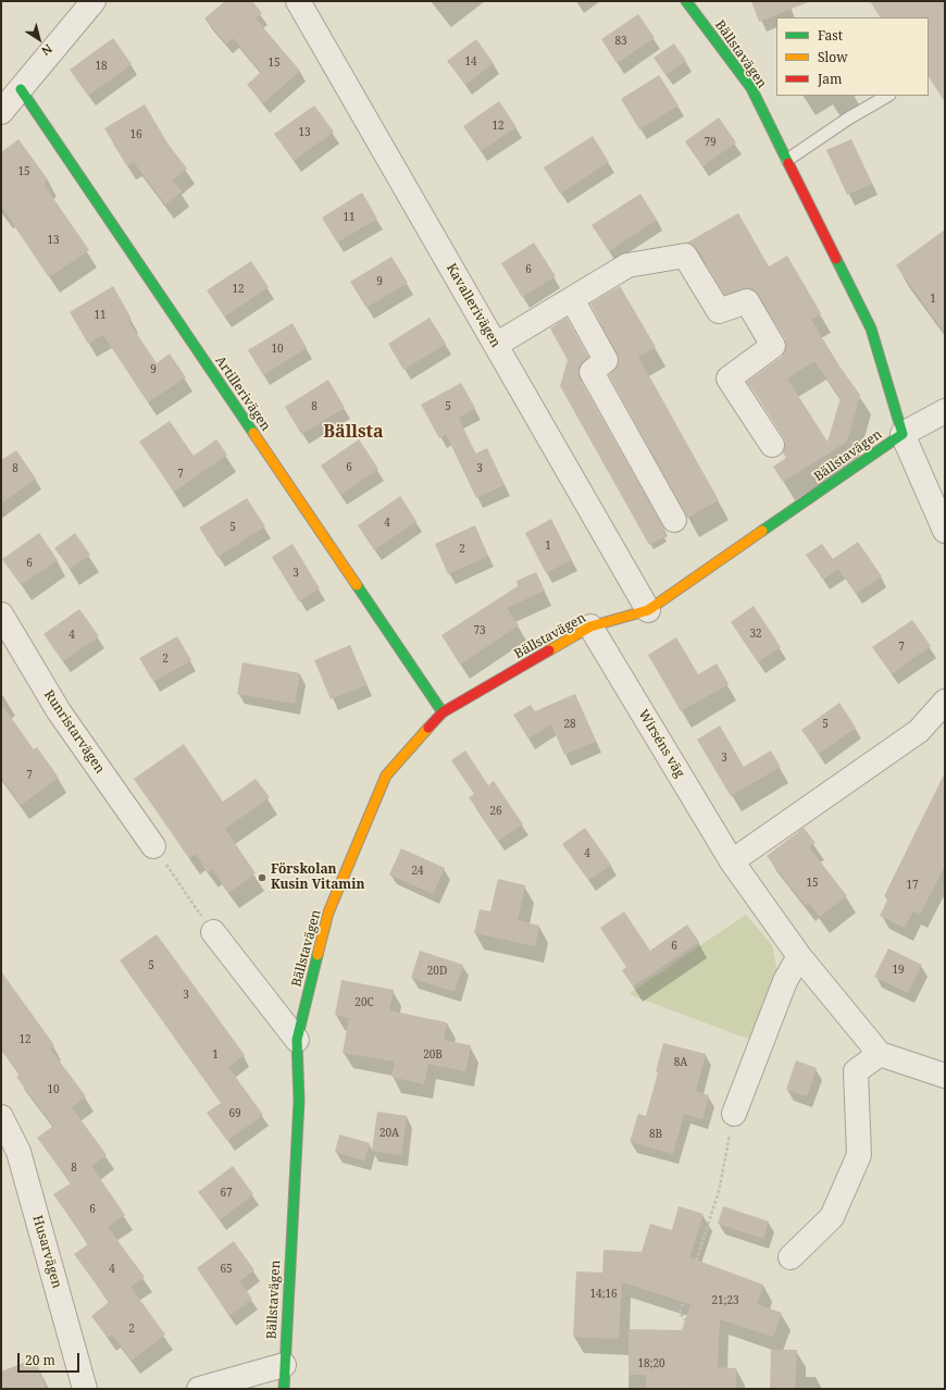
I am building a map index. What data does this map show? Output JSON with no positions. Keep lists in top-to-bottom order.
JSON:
{
  "streets": {
    "street": [
      "Bällstavägen",
      "Kavallerivägen",
      "Artillerivägen",
      "Runristarvägen",
      "Wirséns väg",
      "Husarvägen"
    ]
  },
  "crossings": [
    ["Bällstavägen", "Kavallerivägen"],
    ["Bällstavägen", "Artillerivägen"],
    ["Bällstavägen", "Wirséns väg"]
  ],
  "districts": ["Bällsta"],
  "places": ["Förskolan Kusin Vitamin"],
  "house_numbers": [
    "83",
    "14",
    "15",
    "18",
    "12",
    "13",
    "16",
    "79",
    "15",
    "11",
    "13",
    "6",
    "9",
    "12",
    "1",
    "11",
    "10",
    "9",
    "8",
    "5",
    "6",
    "8",
    "3",
    "7",
    "4",
    "5",
    "1",
    "2",
    "6",
    "3",
    "73",
    "32",
    "4",
    "7",
    "2",
    "28",
    "5",
    "3",
    "7",
    "26",
    "4",
    "24",
    "15",
    "17",
    "6",
    "5",
    "19",
    "20D",
    "3",
    "20C",
    "12",
    "1",
    "20B",
    "8A",
    "10",
    "69",
    "20A",
    "8B",
    "8",
    "67",
    "6",
    "4",
    "65",
    "14;16",
    "21;23",
    "2",
    "18;20"
  ],
  "legend": ["Fast", "Slow", "Jam"],
  "scale_bar": "20 m",
  "north": "bottom right"
}
